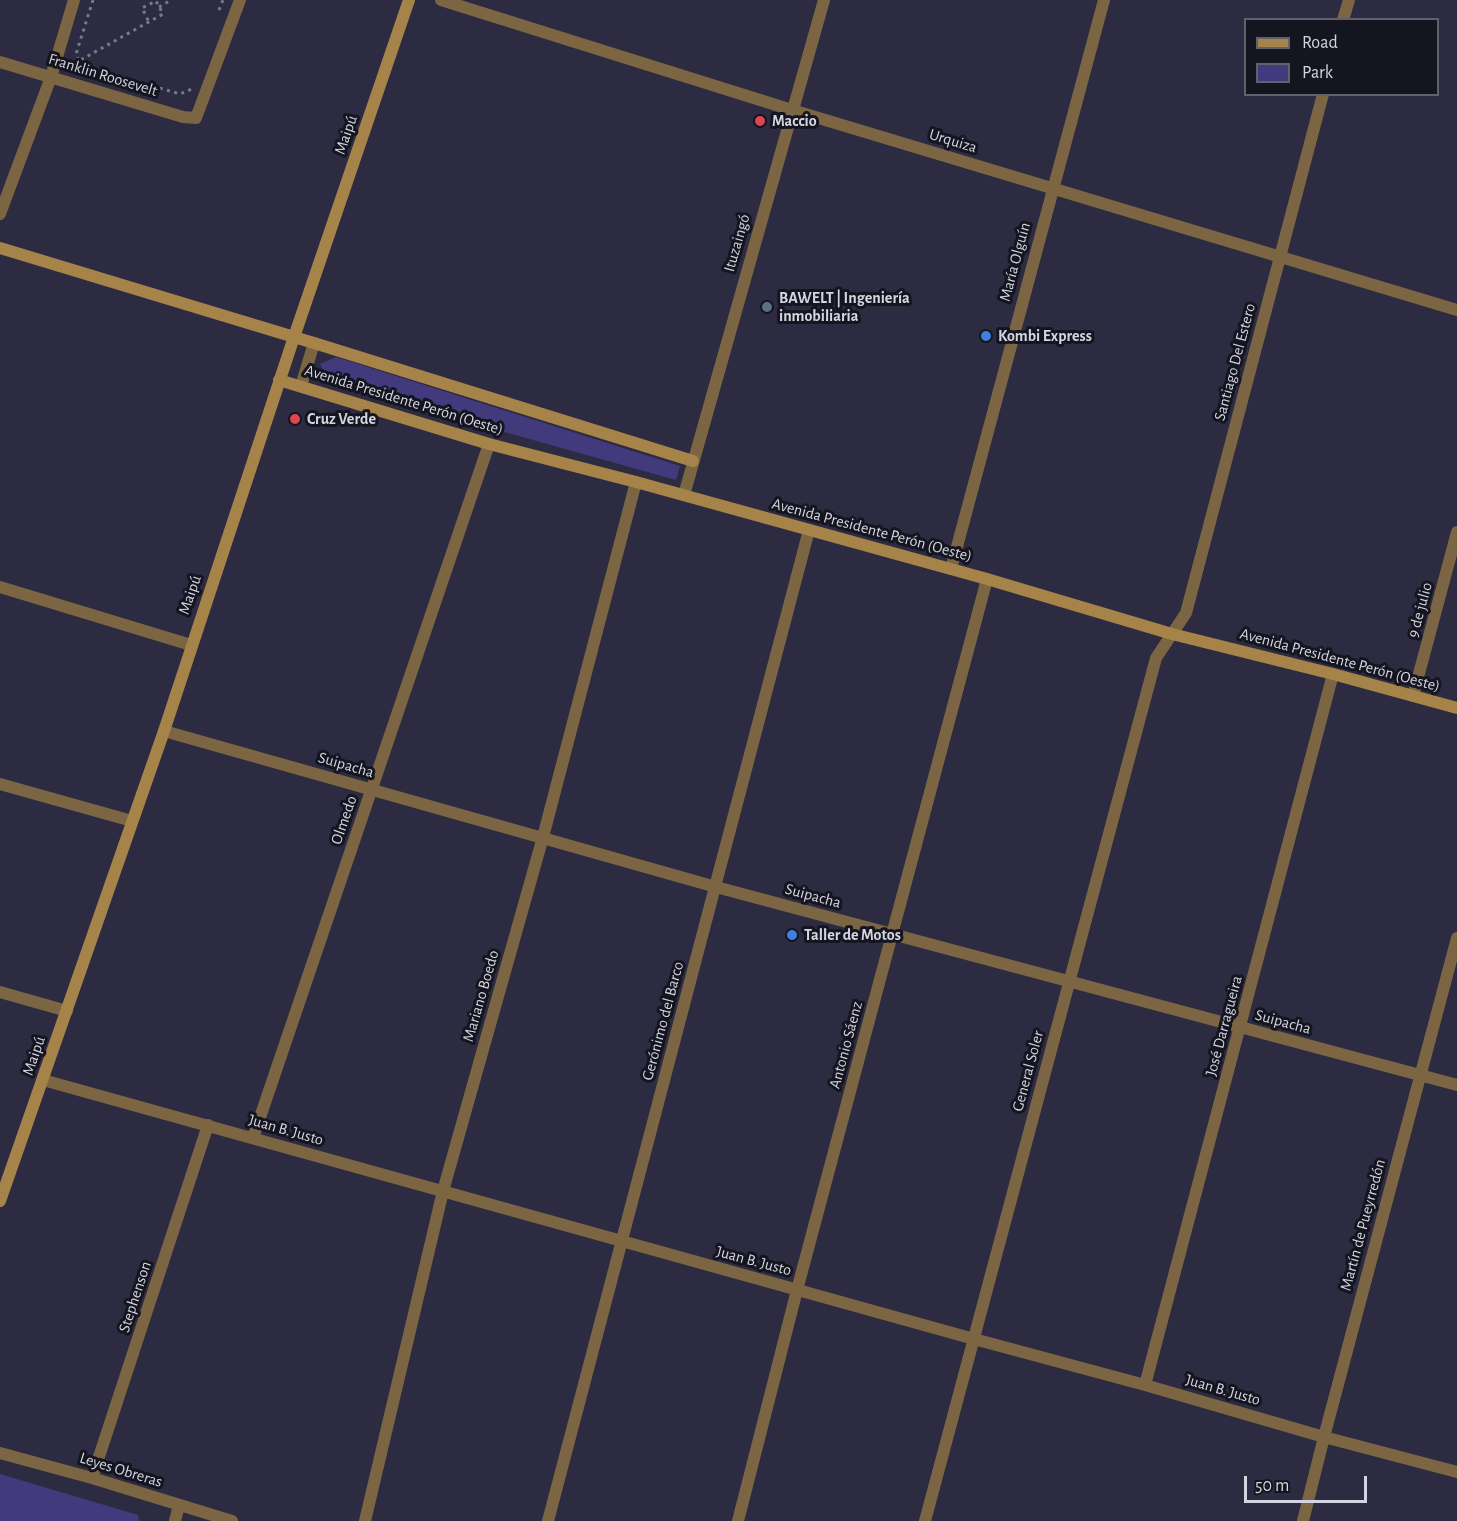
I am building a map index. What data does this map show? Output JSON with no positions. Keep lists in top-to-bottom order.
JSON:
{
  "streets": {
    "main road": ["Maipú", "Avenida Presidente Perón (Oeste)"],
    "street": [
      "Franklin Roosevelt",
      "Urquiza",
      "Ituzaingó",
      "María Olguín",
      "Santiago Del Estero",
      "9 de julio",
      "Suipacha",
      "Olmedo",
      "Mariano Boedo",
      "Gerónimo del Barco",
      "José Darragueira",
      "Antonio Sáenz",
      "General Soler",
      "Juan B. Justo",
      "Martín de Pueyrredón",
      "Stephenson",
      "Leyes Obreras"
    ]
  },
  "crossings": [
    ["Maipú", "Avenida Presidente Perón (Oeste)"],
    ["Maipú", "Suipacha"],
    ["Maipú", "Juan B. Justo"],
    ["Urquiza", "Ituzaingó"],
    ["Urquiza", "María Olguín"],
    ["Urquiza", "Santiago Del Estero"],
    ["Ituzaingó", "Avenida Presidente Perón (Oeste)"],
    ["María Olguín", "Avenida Presidente Perón (Oeste)"],
    ["Santiago Del Estero", "Avenida Presidente Perón (Oeste)"],
    ["Santiago Del Estero", "General Soler"],
    ["Avenida Presidente Perón (Oeste)", "9 de julio"],
    ["Avenida Presidente Perón (Oeste)", "Olmedo"],
    ["Avenida Presidente Perón (Oeste)", "Mariano Boedo"],
    ["Avenida Presidente Perón (Oeste)", "Gerónimo del Barco"],
    ["Avenida Presidente Perón (Oeste)", "José Darragueira"],
    ["Avenida Presidente Perón (Oeste)", "Antonio Sáenz"],
    ["Avenida Presidente Perón (Oeste)", "General Soler"],
    ["Suipacha", "Olmedo"],
    ["Suipacha", "Mariano Boedo"],
    ["Suipacha", "Gerónimo del Barco"],
    ["Suipacha", "José Darragueira"],
    ["Suipacha", "Antonio Sáenz"],
    ["Suipacha", "General Soler"],
    ["Suipacha", "Martín de Pueyrredón"],
    ["Olmedo", "Juan B. Justo"],
    ["Mariano Boedo", "Juan B. Justo"],
    ["Gerónimo del Barco", "Juan B. Justo"],
    ["José Darragueira", "Juan B. Justo"],
    ["Antonio Sáenz", "Juan B. Justo"],
    ["General Soler", "Juan B. Justo"],
    ["Juan B. Justo", "Martín de Pueyrredón"],
    ["Juan B. Justo", "Stephenson"],
    ["Stephenson", "Leyes Obreras"]
  ],
  "places": [
    "Maccio",
    "BAWELT | Ingeniería inmobiliaria",
    "Kombi Express",
    "Cruz Verde",
    "Taller de Motos"
  ],
  "legend": ["Road", "Park"],
  "scale_bar": "50 m"
}
